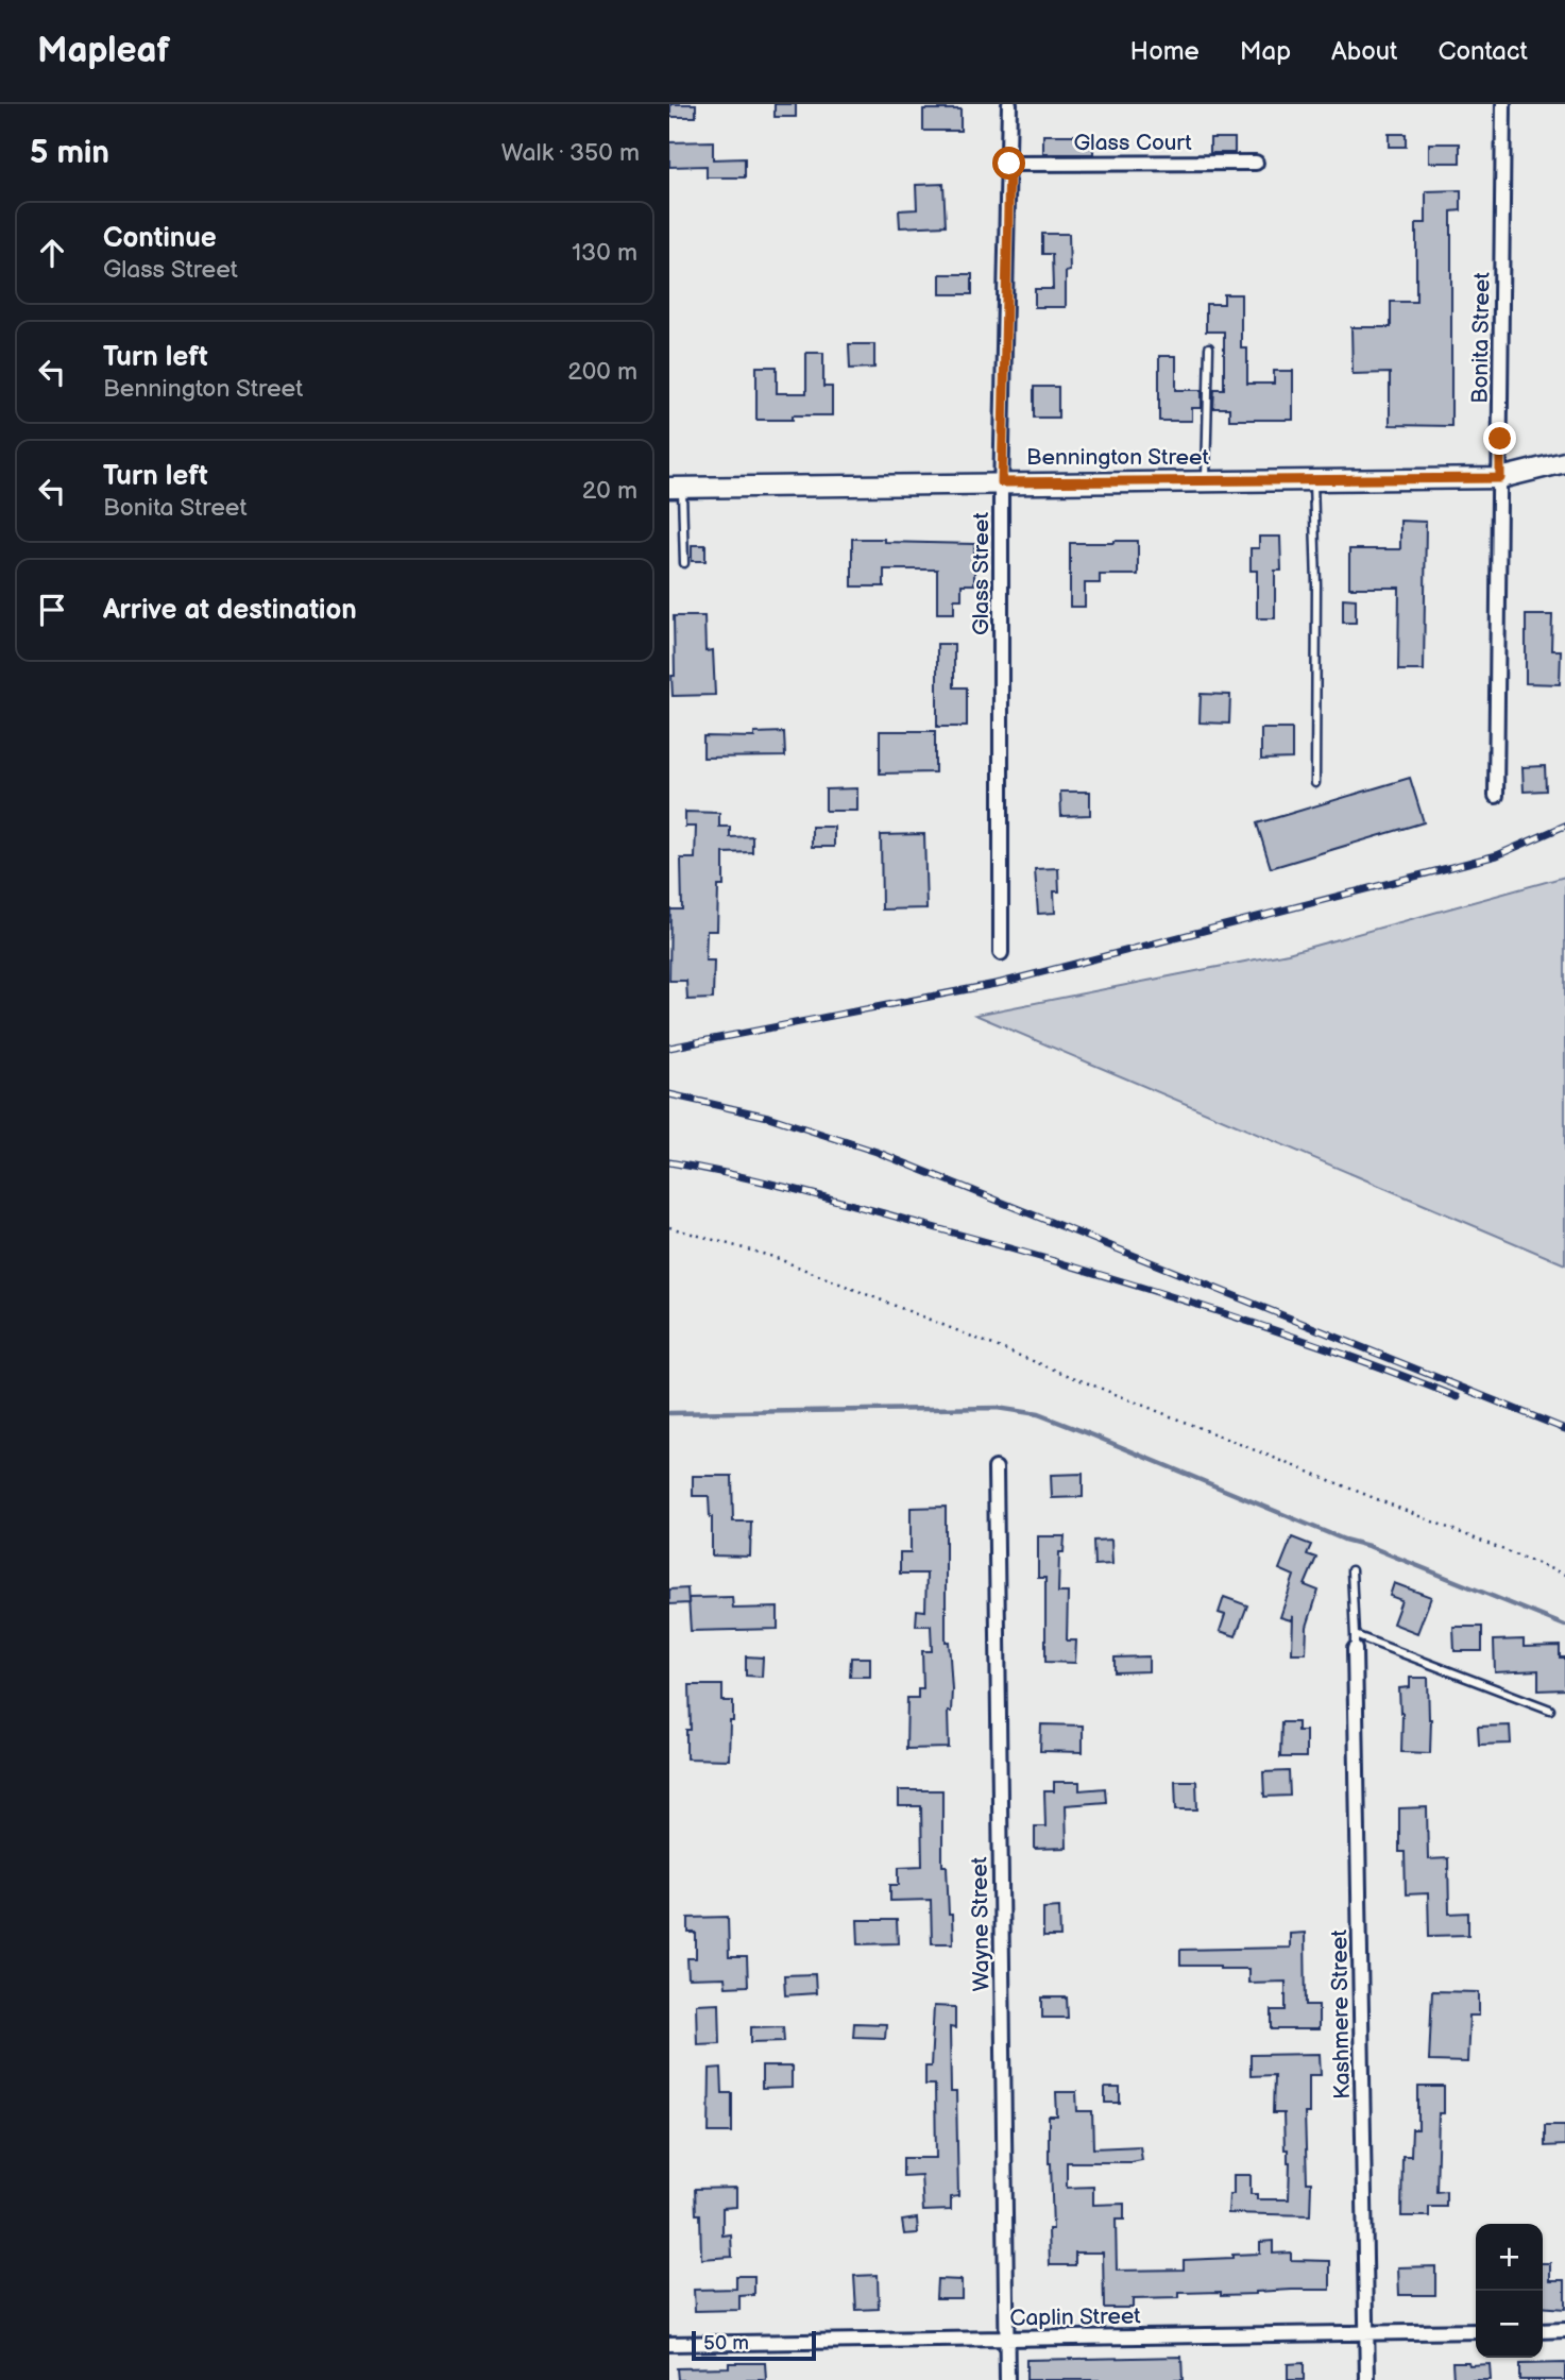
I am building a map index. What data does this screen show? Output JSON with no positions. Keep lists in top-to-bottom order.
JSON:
{
  "streets": {
    "street": [
      "Glass Court",
      "Bonita Street",
      "Bennington Street",
      "Glass Street",
      "Wayne Street",
      "Kashmere Street",
      "Caplin Street"
    ]
  },
  "crossings": [
    ["Glass Court", "Glass Street"],
    ["Bonita Street", "Bennington Street"],
    ["Bennington Street", "Glass Street"],
    ["Wayne Street", "Caplin Street"],
    ["Kashmere Street", "Caplin Street"]
  ],
  "scale_bar": "50 m",
  "page": {
    "header": "Mapleaf",
    "nav": [
      "Home",
      "Map",
      "About",
      "Contact"
    ],
    "heading": ["5 min", "Walk · 350 m"],
    "list": [
      ["Continue", "Glass Street", "130 m"],
      ["Turn left", "Bennington Street", "200 m"],
      ["Turn left", "Bonita Street", "20 m"],
      "Arrive at destination"
    ],
    "map_buttons": ["+", "−"],
    "scale": "50 m"
  }
}
